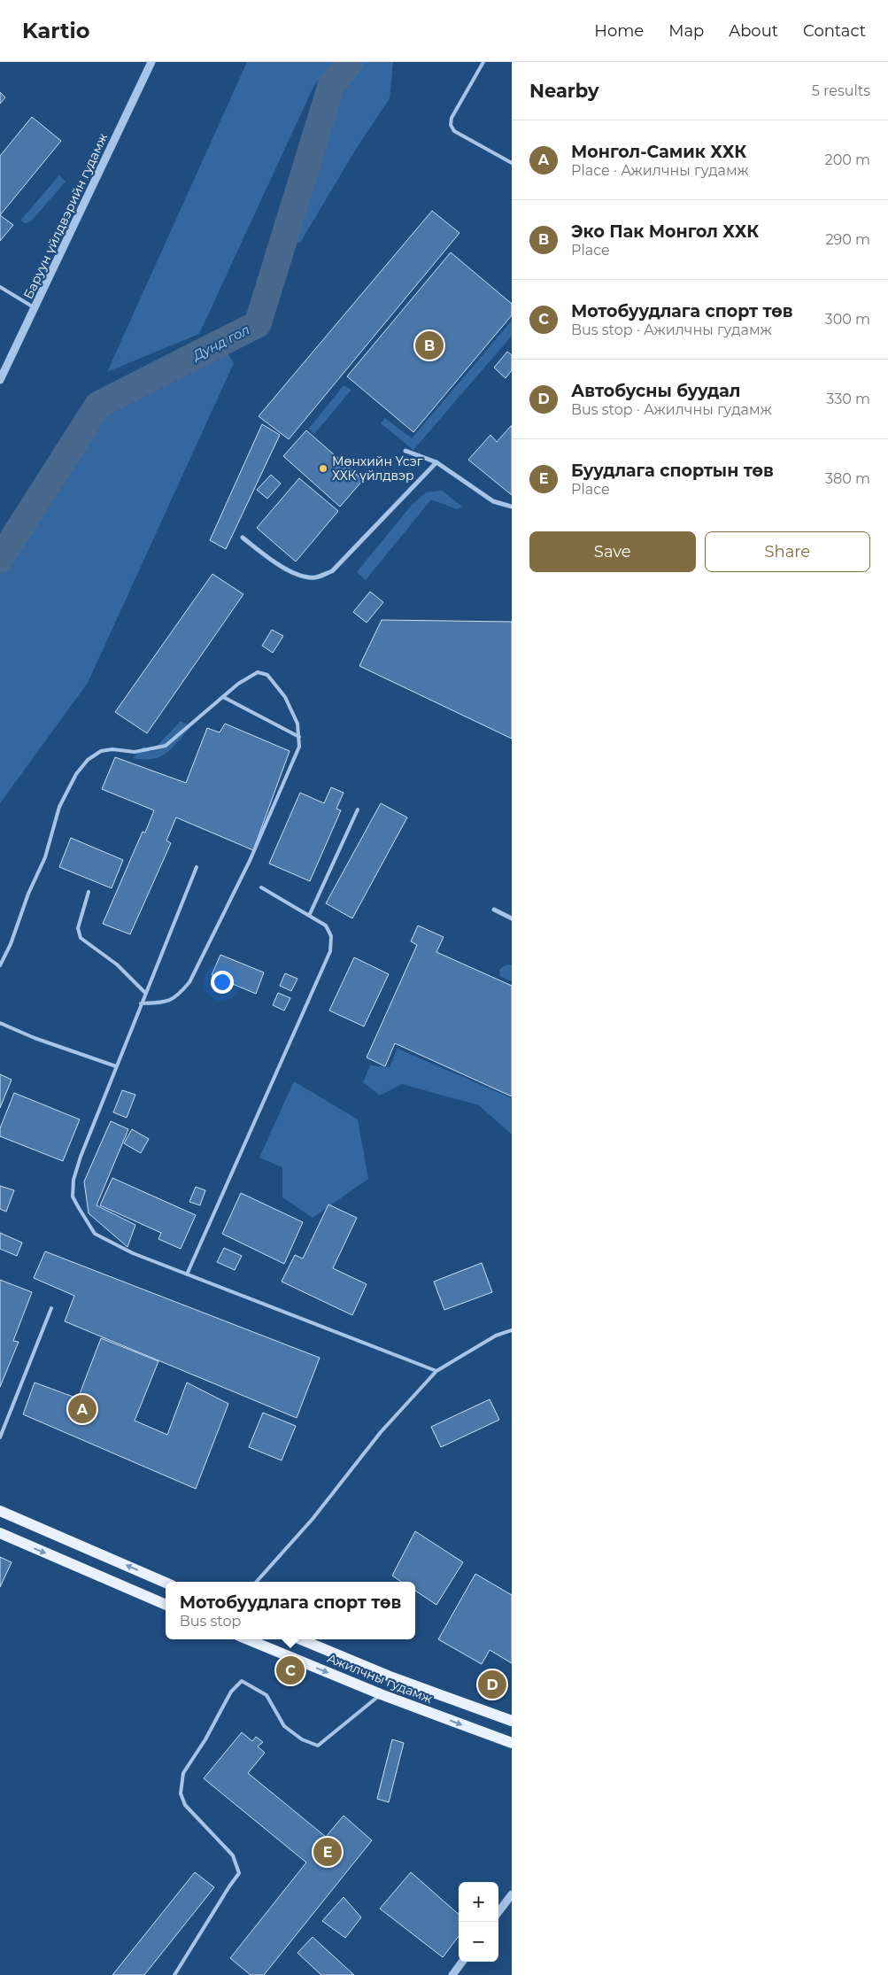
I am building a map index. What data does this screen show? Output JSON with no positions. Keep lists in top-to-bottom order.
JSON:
{
  "streets": {
    "main road": ["Ажилчны гудамж"],
    "street": ["Баруун үйлдвэрийн гудамж"]
  },
  "water": ["Дунд гол"],
  "places": ["Мөнхийн Үсэг ХХК үйлдвэр"],
  "page": {
    "header": "Kartio",
    "nav": [
      "Home",
      "Map",
      "About",
      "Contact"
    ],
    "heading": ["Nearby", "5 results"],
    "list": [
      {
        "mark": "A",
        "name": "Монгол-Самик ХХК",
        "note": "Place · Ажилчны гудамж",
        "value": "200 m"
      },
      {
        "mark": "B",
        "name": "Эко Пак Монгол ХХК",
        "note": "Place",
        "value": "290 m"
      },
      {
        "mark": "C",
        "name": "Мотобуудлага спорт төв",
        "note": "Bus stop · Ажилчны гудамж",
        "value": "300 m"
      },
      {
        "mark": "D",
        "name": "Автобусны буудал",
        "note": "Bus stop · Ажилчны гудамж",
        "value": "330 m"
      },
      {
        "mark": "E",
        "name": "Буудлага спортын төв",
        "note": "Place",
        "value": "380 m"
      }
    ],
    "pins": [
      "B",
      "A",
      "C",
      "D",
      "E"
    ],
    "buttons": ["Save", "Share"],
    "popup": ["Мотобуудлага спорт төв", "Bus stop"],
    "map_buttons": ["+", "−"]
  }
}
